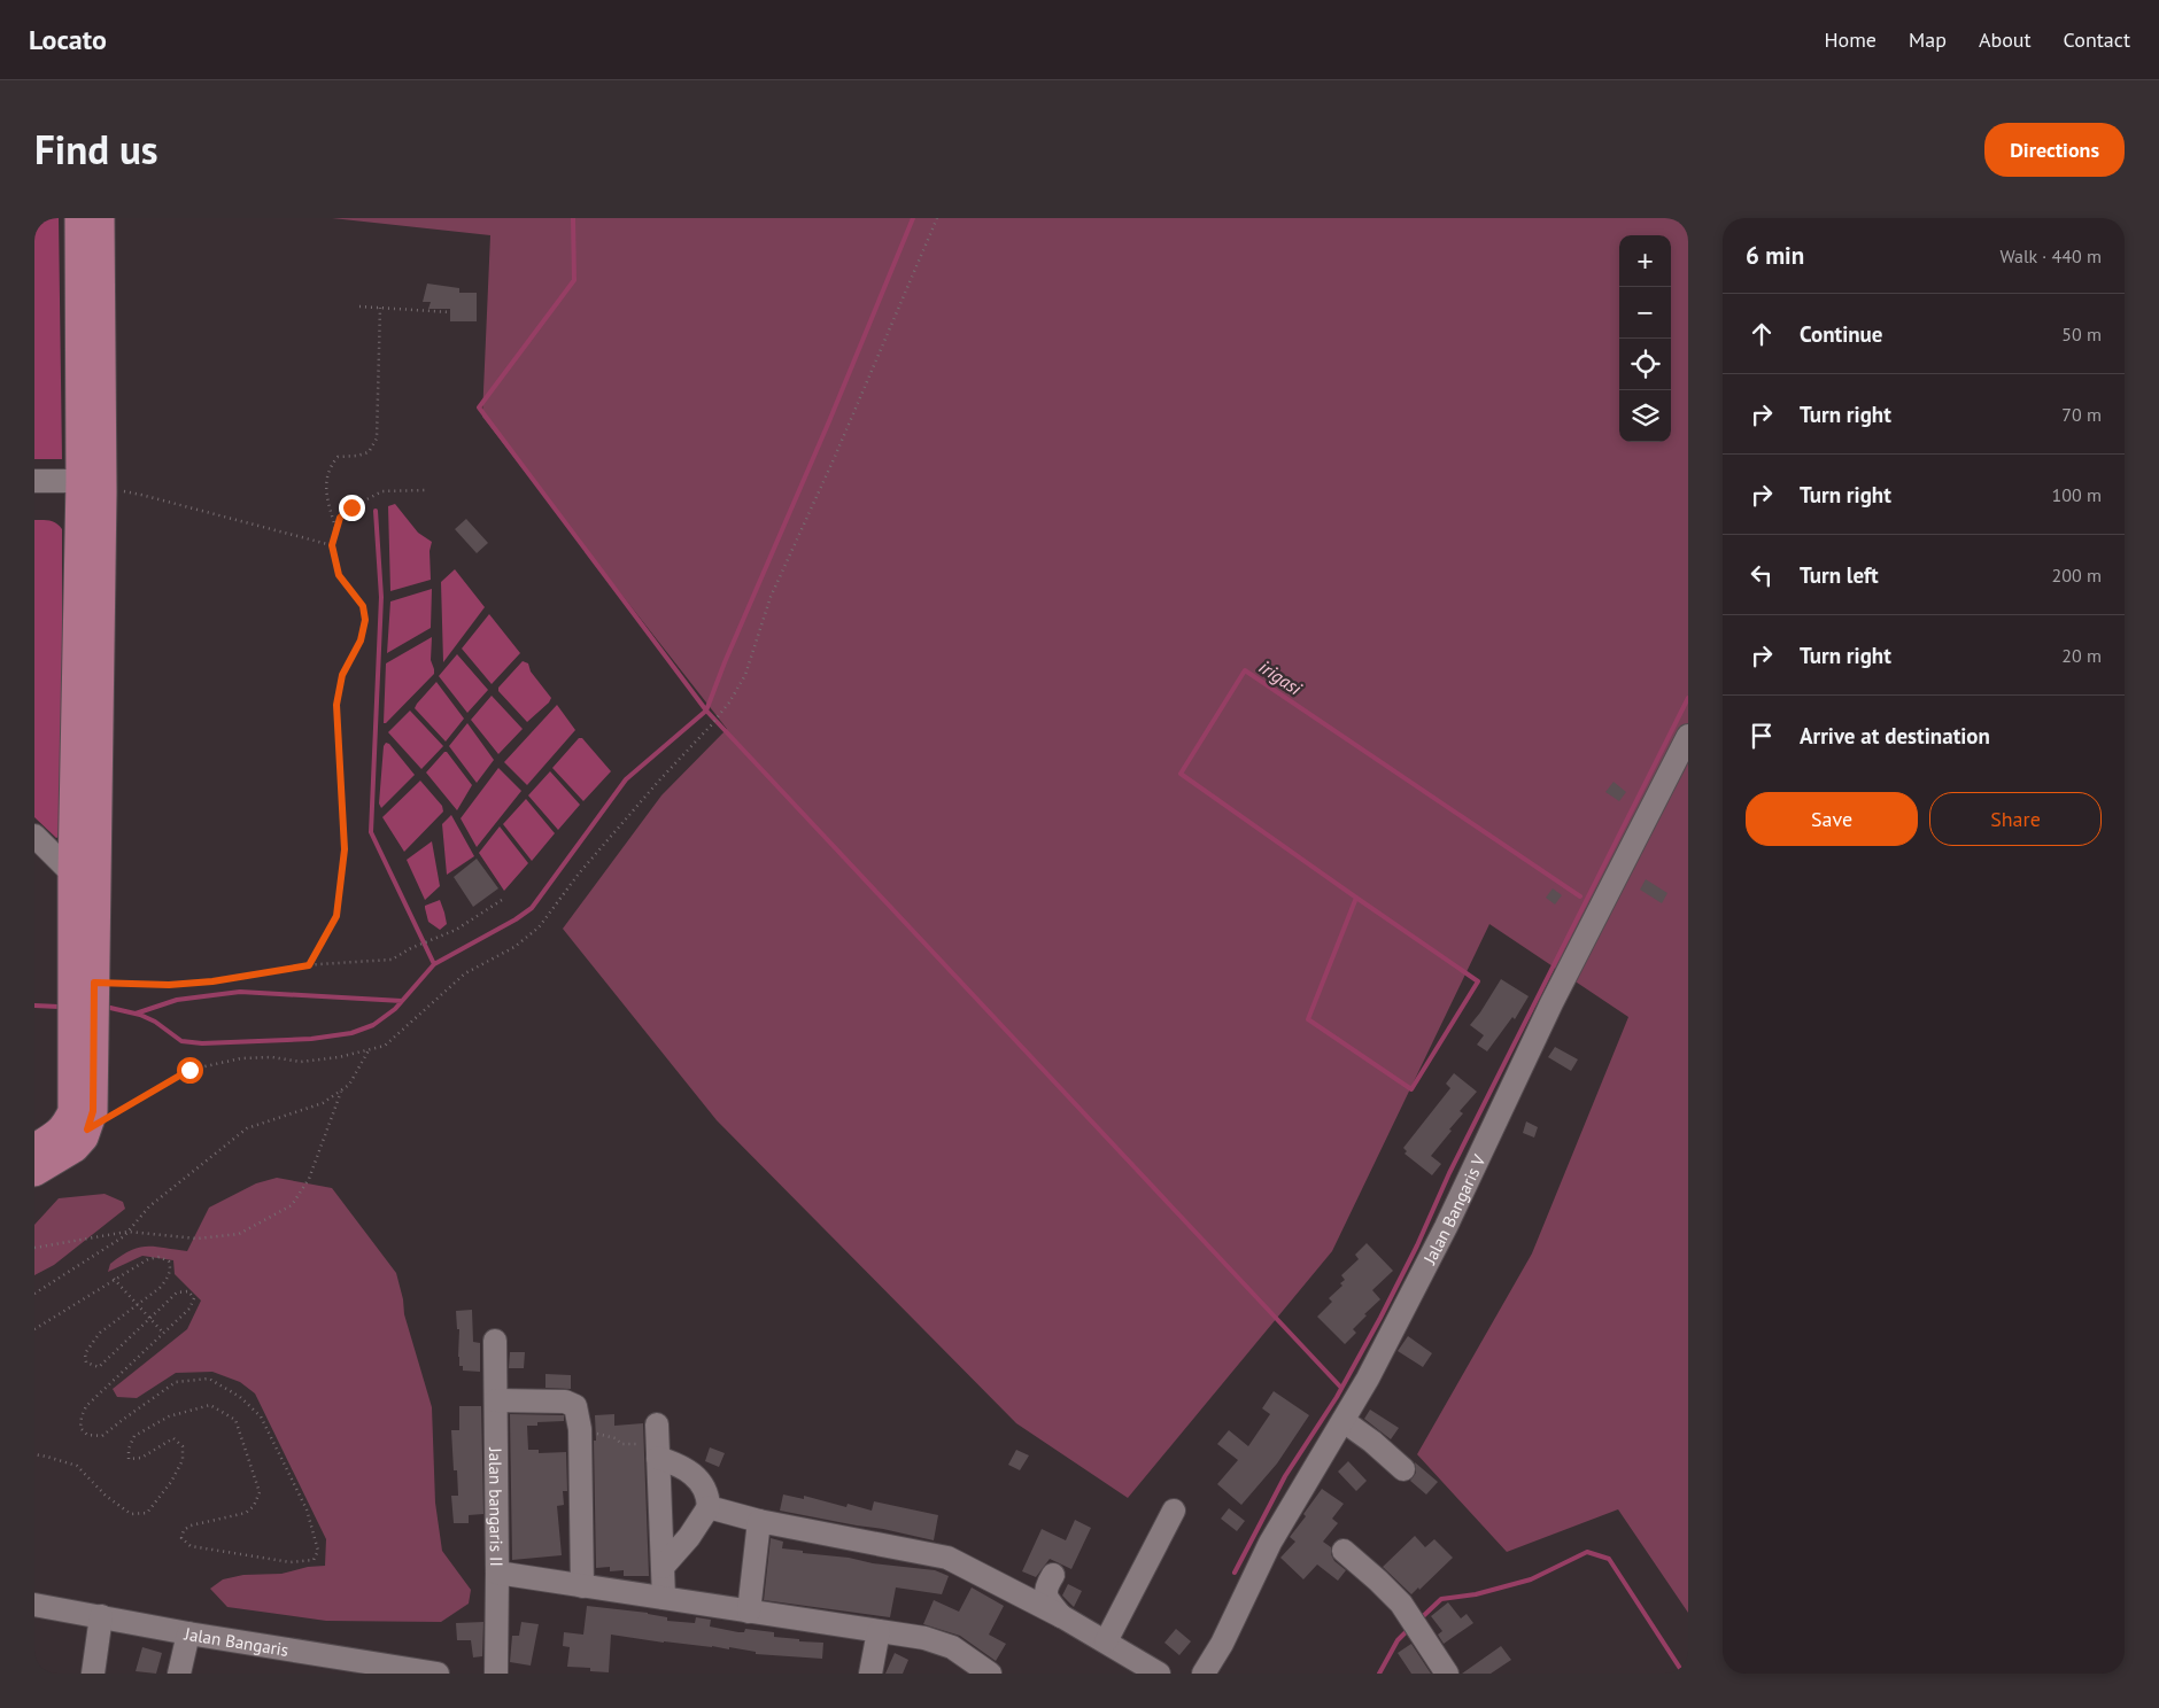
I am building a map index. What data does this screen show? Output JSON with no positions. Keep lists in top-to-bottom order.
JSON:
{
  "streets": {
    "street": ["Jalan Bangaris V", "Jalan bangaris II", "Jalan Bangaris"]
  },
  "water": ["irigasi"],
  "page": {
    "header": "Locato",
    "nav": [
      "Home",
      "Map",
      "About",
      "Contact"
    ],
    "title": "Find us",
    "buttons": [
      "Directions",
      ["Save", "Share"]
    ],
    "heading": ["6 min", "Walk · 440 m"],
    "map_buttons": ["+", "−"],
    "list": [
      ["Continue", "50 m"],
      ["Turn right", "70 m"],
      ["Turn right", "100 m"],
      ["Turn left", "200 m"],
      ["Turn right", "20 m"],
      "Arrive at destination"
    ]
  }
}
